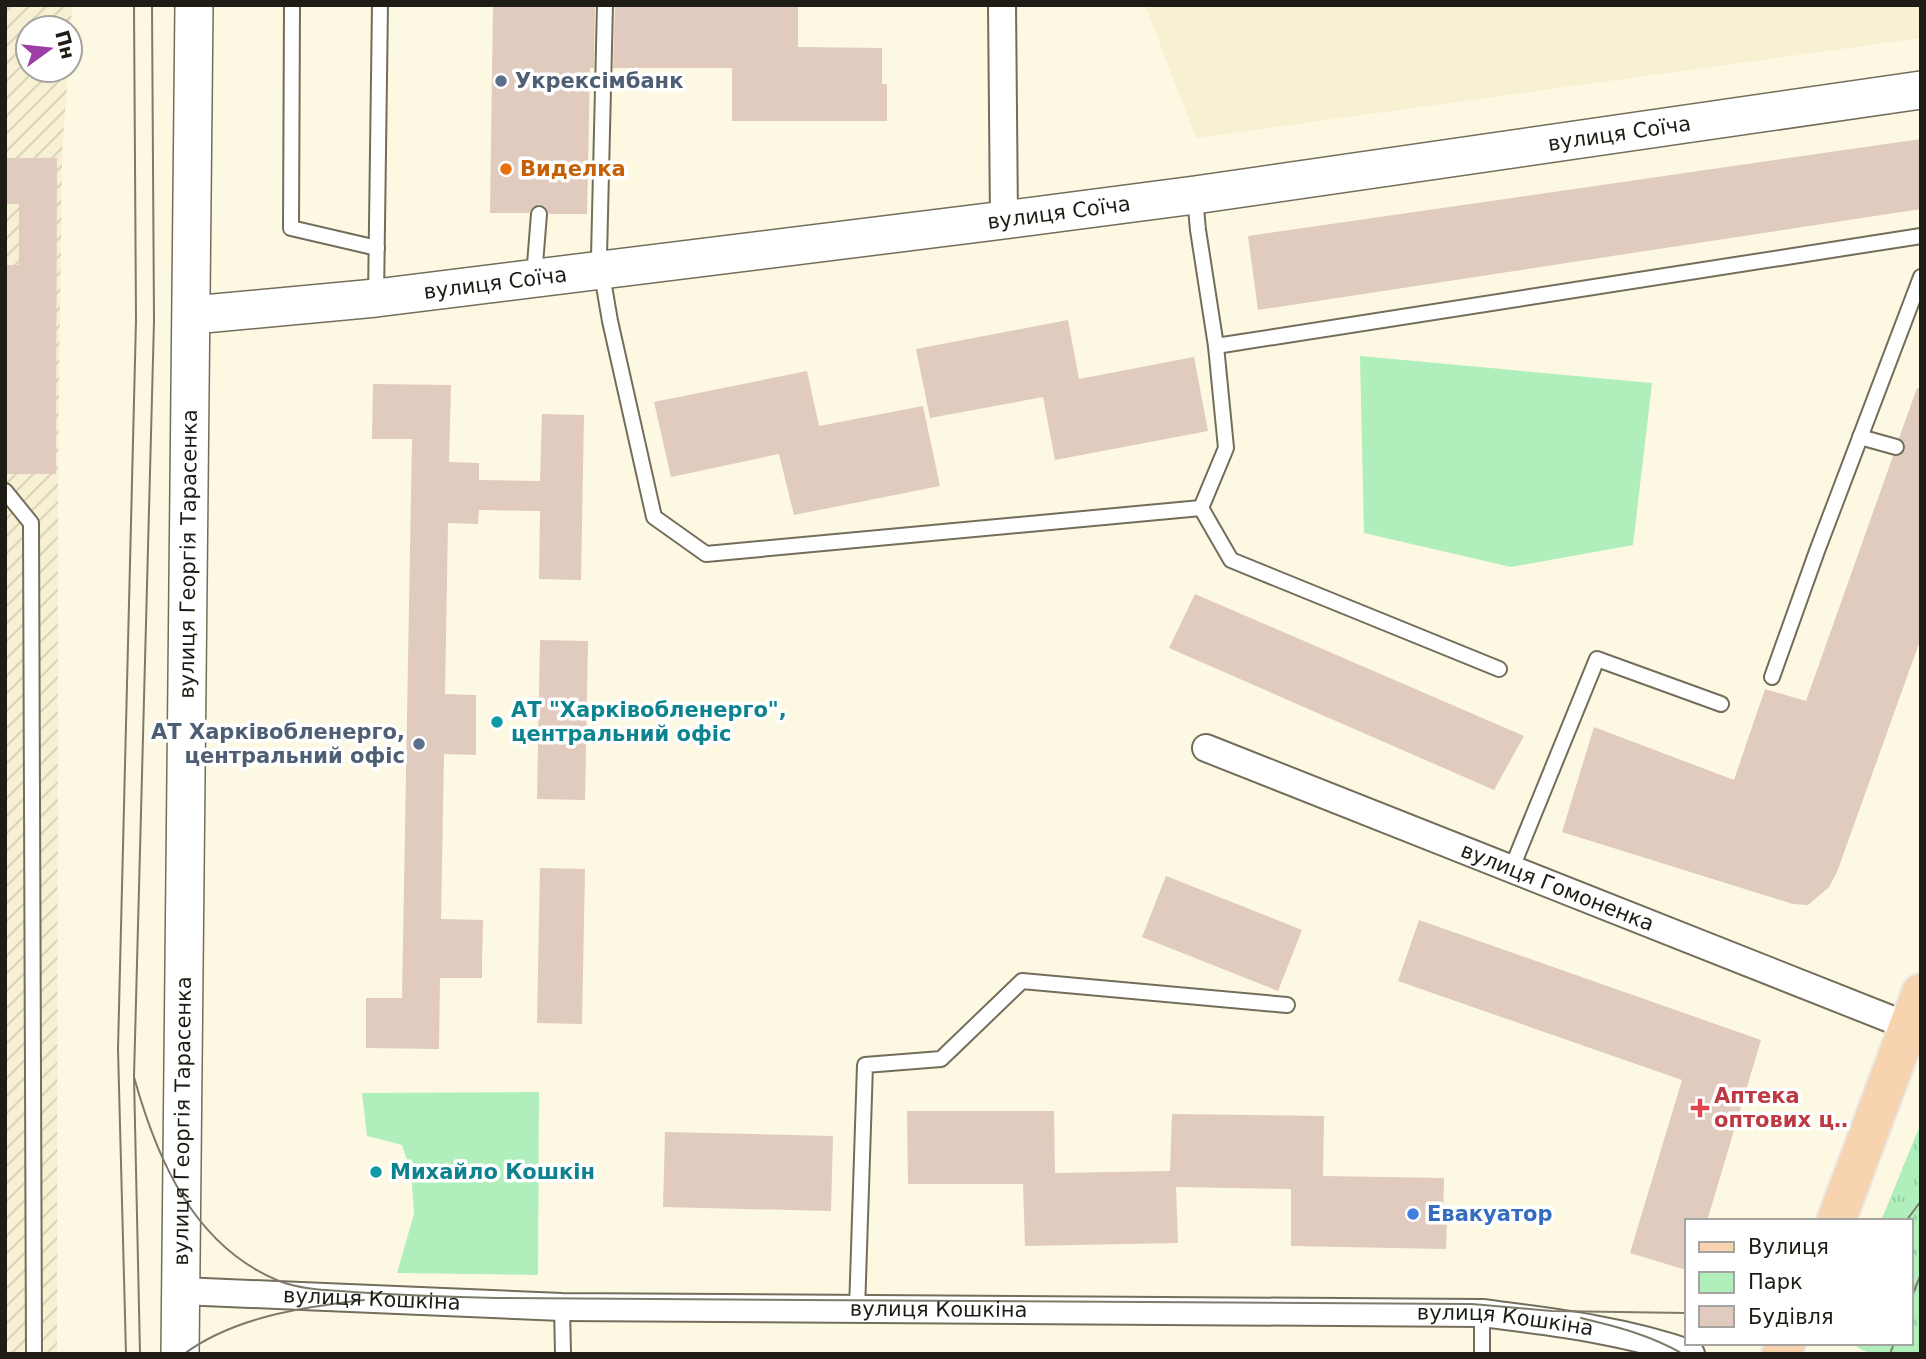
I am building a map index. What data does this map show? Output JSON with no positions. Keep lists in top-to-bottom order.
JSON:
{
  "streets": {
    "street": [
      "вулиця Соїча",
      "вулиця Георгія Тарасенка",
      "вулиця Гомоненка",
      "вулиця Кошкіна"
    ]
  },
  "crossings": [
    ["вулиця Соїча", "вулиця Георгія Тарасенка"],
    ["вулиця Георгія Тарасенка", "вулиця Кошкіна"]
  ],
  "places": {
    "other": [
      "Укрексімбанк",
      "Виделка",
      "АТ \"Харківобленерго\", центральний офіс",
      "АТ Харківобленерго, центральний офіс",
      "Михайло Кошкін",
      "Евакуатор"
    ],
    "health": ["Аптека оптових ц‥"]
  },
  "legend": ["Вулиця", "Парк", "Будівля"],
  "north": "right"
}
